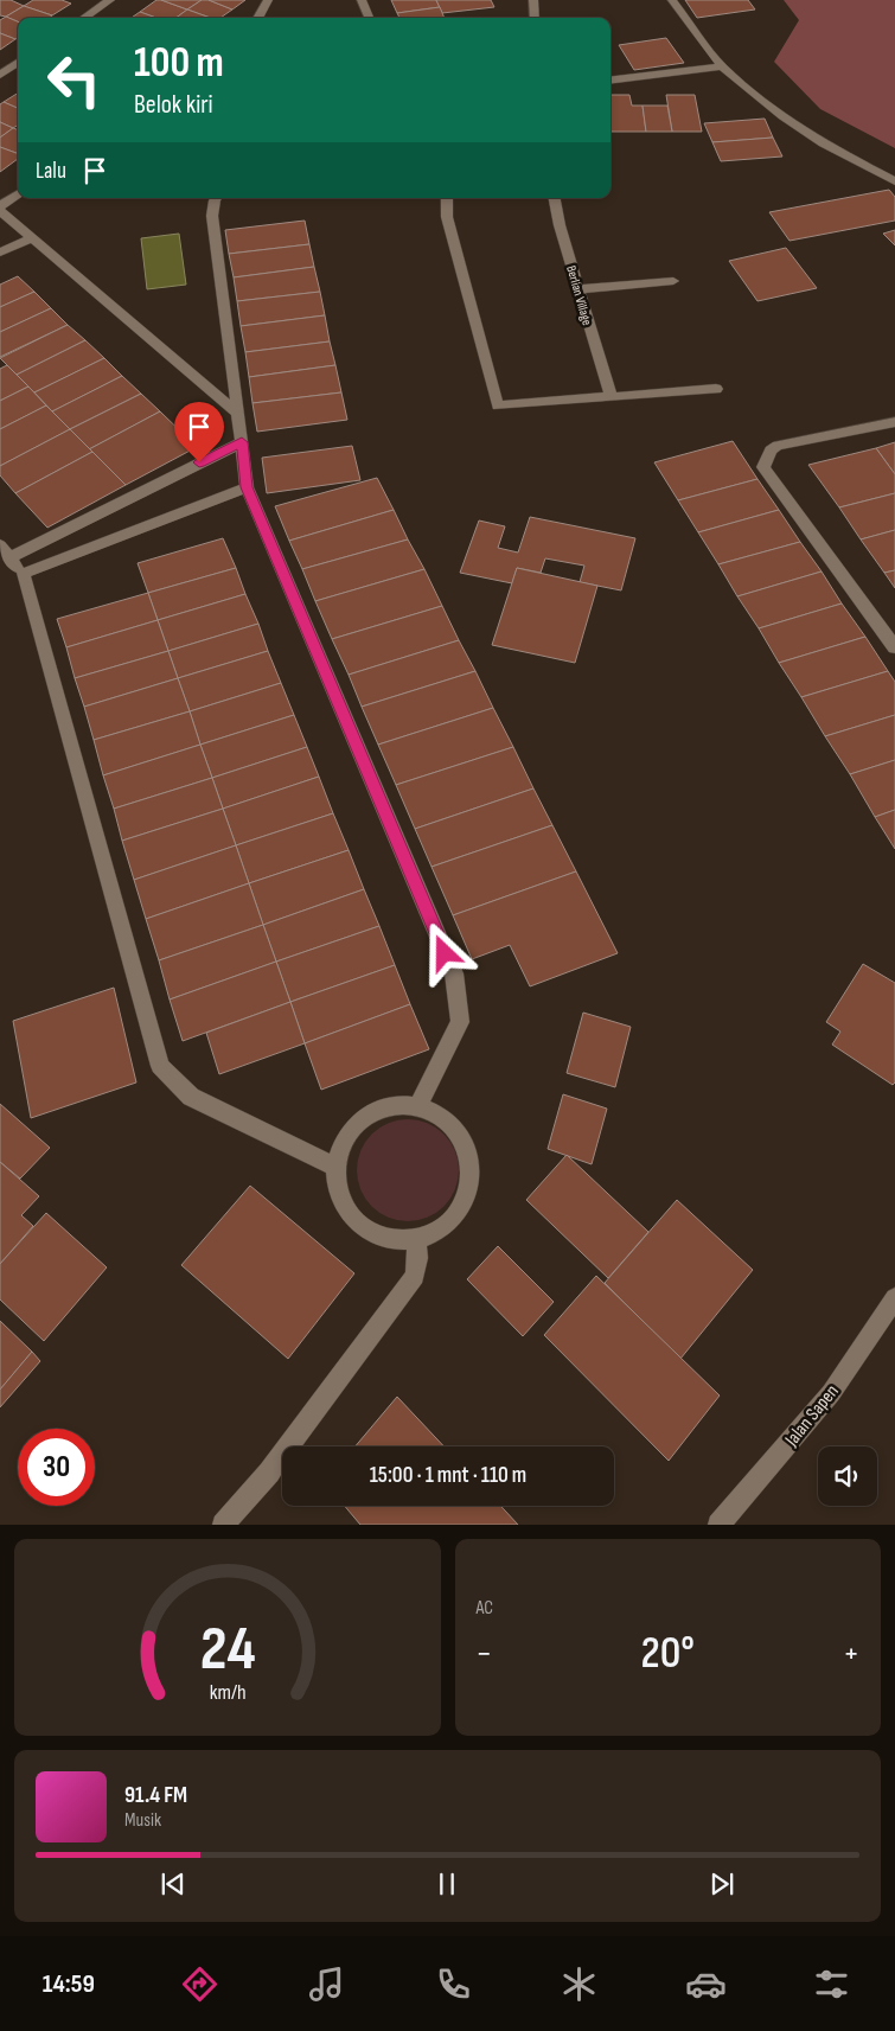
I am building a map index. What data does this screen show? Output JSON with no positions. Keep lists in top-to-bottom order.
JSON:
{
  "streets": {
    "street": ["Berlian Village", "Jalan Sapen"]
  },
  "page": {
    "turn": ["100 m", "Belok kiri"],
    "then": "Lalu",
    "limit": "30",
    "trip": "15:00 · 1 mnt · 110 m",
    "tile": "AC",
    "heat": ["−", "20°", "+"],
    "song": ["91.4 FM", "Musik"],
    "tabs": "14:59",
    "gauge": ["24", "km/h"]
  }
}
